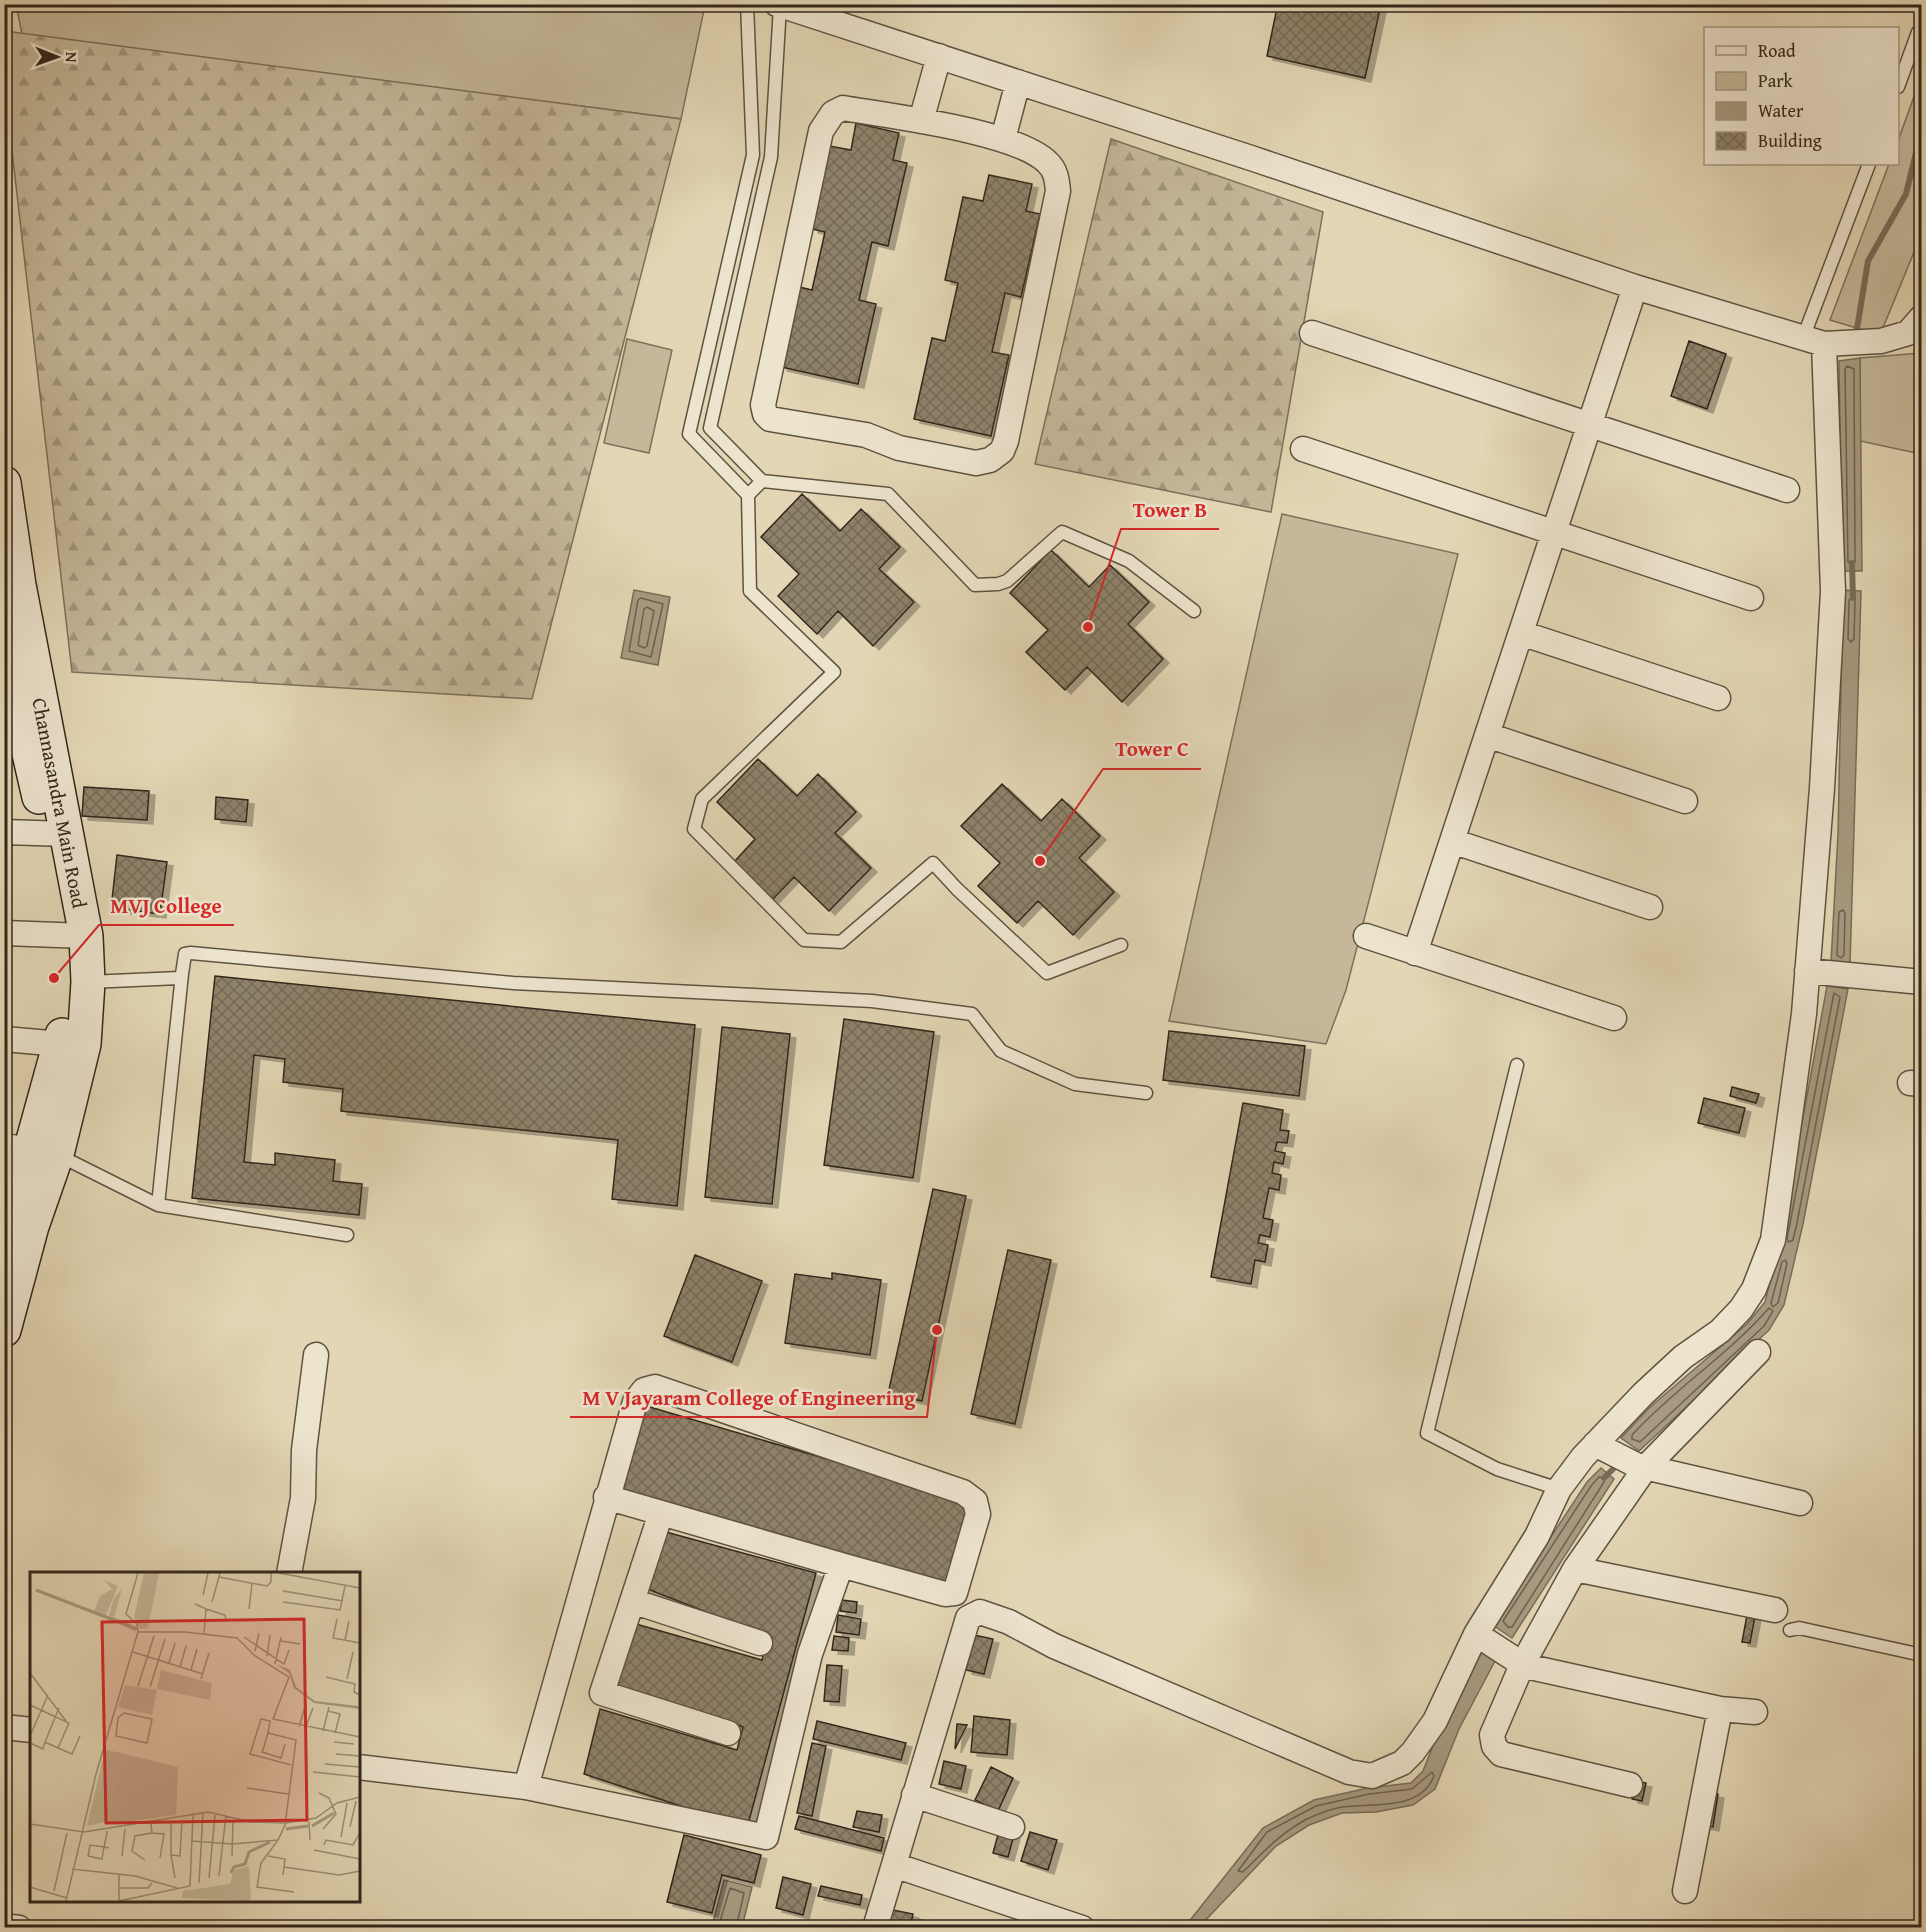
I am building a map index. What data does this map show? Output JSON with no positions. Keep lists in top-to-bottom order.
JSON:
{
  "streets": {
    "main road": ["Channasandra Main Road"]
  },
  "places": [
    "Tower B",
    "Tower C",
    "MVJ College",
    "M V Jayaram College of Engineering"
  ],
  "legend": [
    "Road",
    "Park",
    "Water",
    "Building"
  ],
  "north": "right"
}
